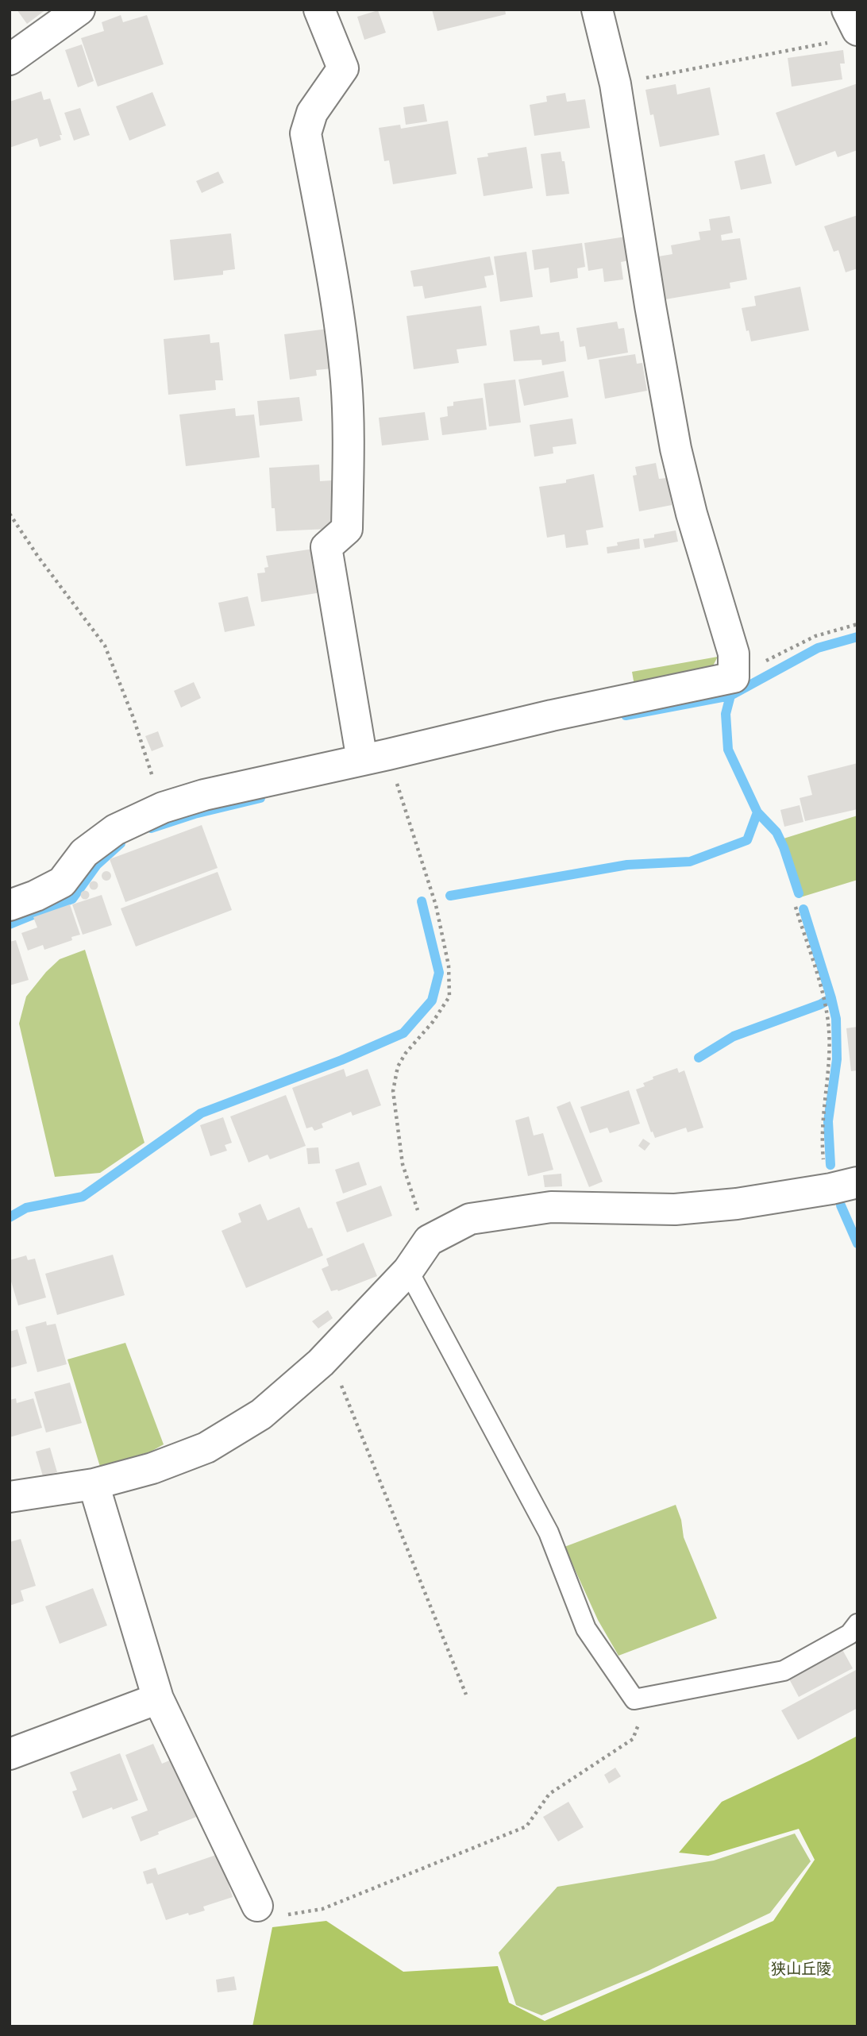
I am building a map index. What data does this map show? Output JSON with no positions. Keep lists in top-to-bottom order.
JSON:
{
  "parks": ["狭山丘陵"]
}
